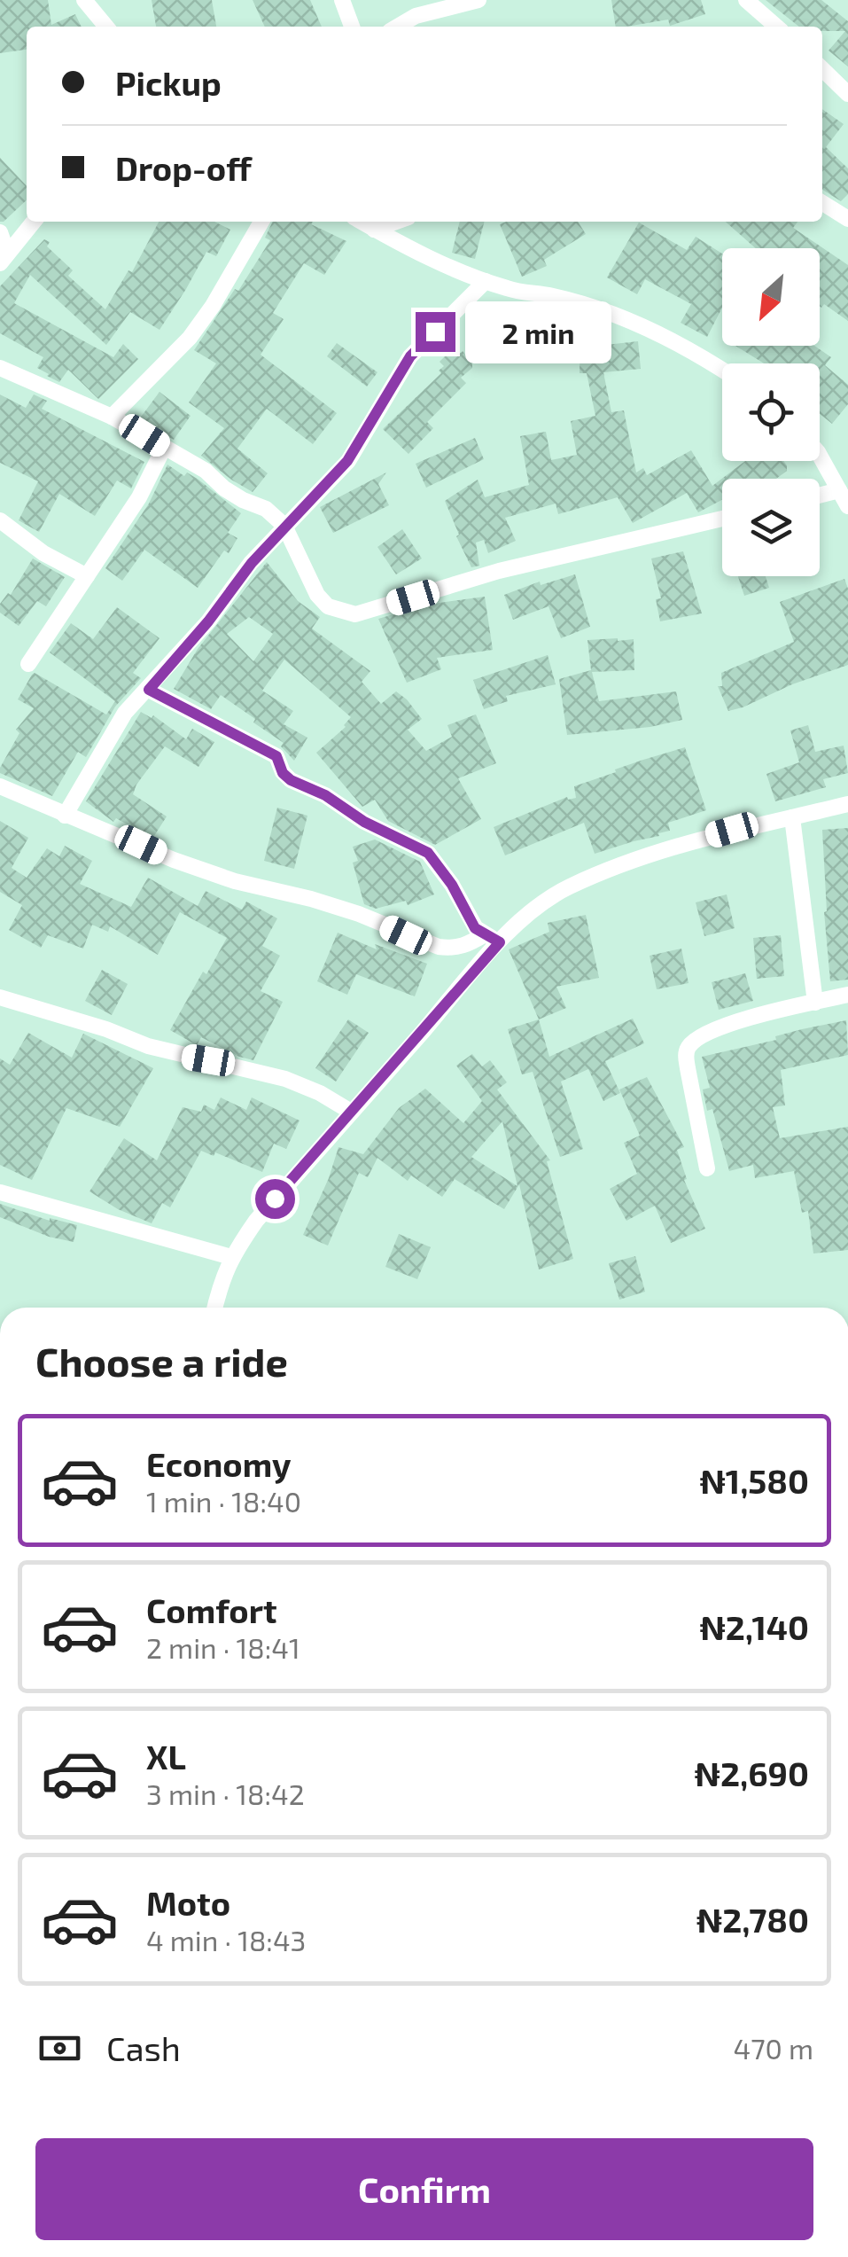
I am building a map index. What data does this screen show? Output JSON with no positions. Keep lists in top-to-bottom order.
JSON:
{
  "north": "bottom left",
  "page": {
    "banner": ["Pickup", "Drop-off"],
    "bubble": "2 min",
    "heading": "Choose a ride",
    "list": [
      {
        "name": "Economy",
        "note": "1 min · 18:40",
        "value": "₦1,580"
      },
      {
        "name": "Comfort",
        "note": "2 min · 18:41",
        "value": "₦2,140"
      },
      {
        "name": "XL",
        "note": "3 min · 18:42",
        "value": "₦2,690"
      },
      {
        "name": "Moto",
        "note": "4 min · 18:43",
        "value": "₦2,780"
      }
    ],
    "pay": ["Cash", "470 m"],
    "buttons": "Confirm"
  }
}
